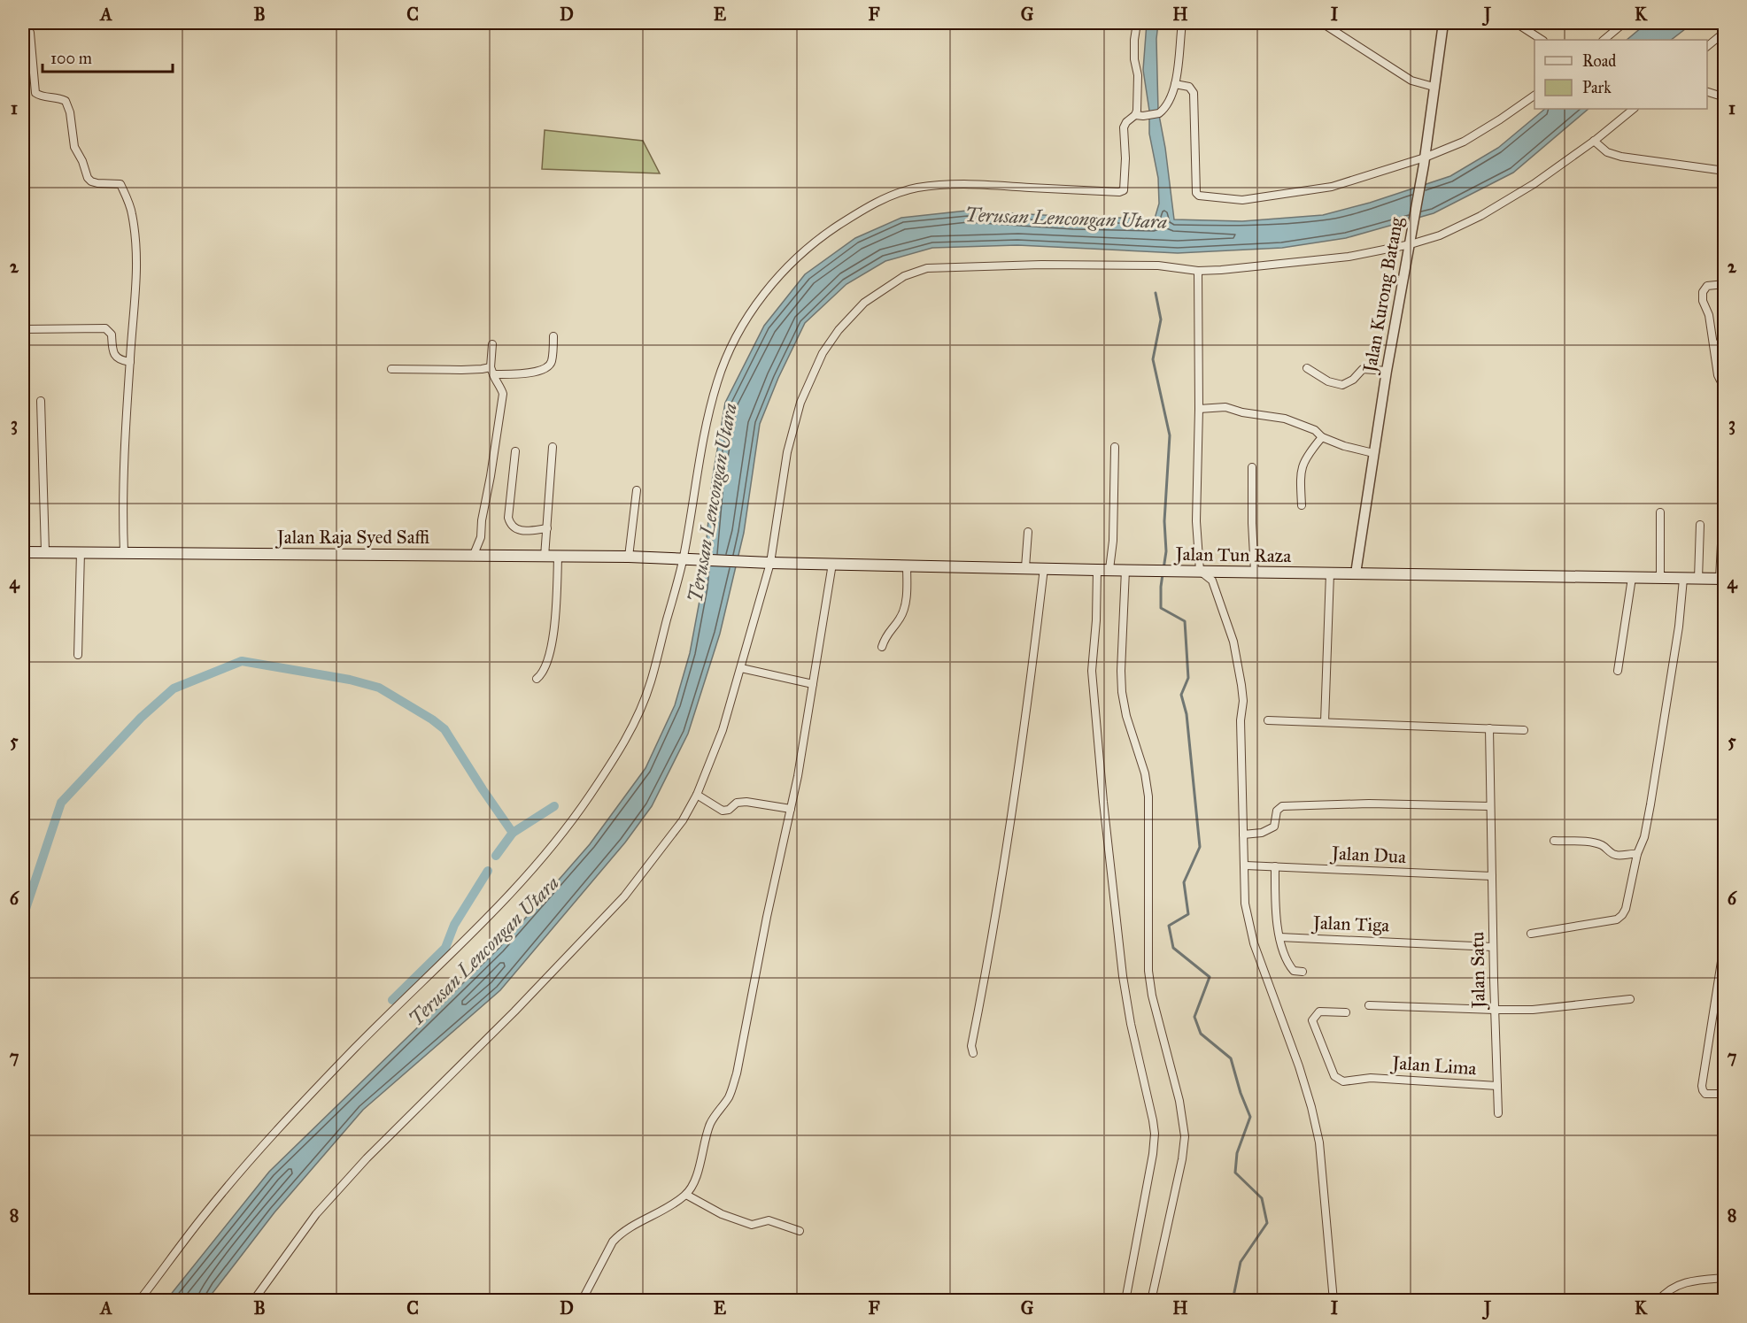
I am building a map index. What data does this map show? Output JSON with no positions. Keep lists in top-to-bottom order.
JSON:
{
  "streets": {
    "main road": ["Jalan Raja Syed Saffi", "Jalan Tun Raza"],
    "street": [
      "Jalan Kurong Batang",
      "Jalan Dua",
      "Jalan Tiga",
      "Jalan Satu",
      "Jalan Lima"
    ]
  },
  "crossings": [
    ["Jalan Kurong Batang", "Jalan Tun Raza"],
    ["Jalan Raja Syed Saffi", "Jalan Tun Raza"],
    ["Jalan Dua", "Jalan Satu"],
    ["Jalan Tiga", "Jalan Satu"],
    ["Jalan Satu", "Jalan Lima"]
  ],
  "water": ["Terusan Lencongan Utara"],
  "legend": ["Road", "Park"],
  "scale_bar": "100 m",
  "grid": {
    "columns": [
      "A",
      "B",
      "C",
      "D",
      "E",
      "F",
      "G",
      "H",
      "I",
      "J",
      "K"
    ],
    "rows": [
      "1",
      "2",
      "3",
      "4",
      "5",
      "6",
      "7",
      "8"
    ]
  }
}
